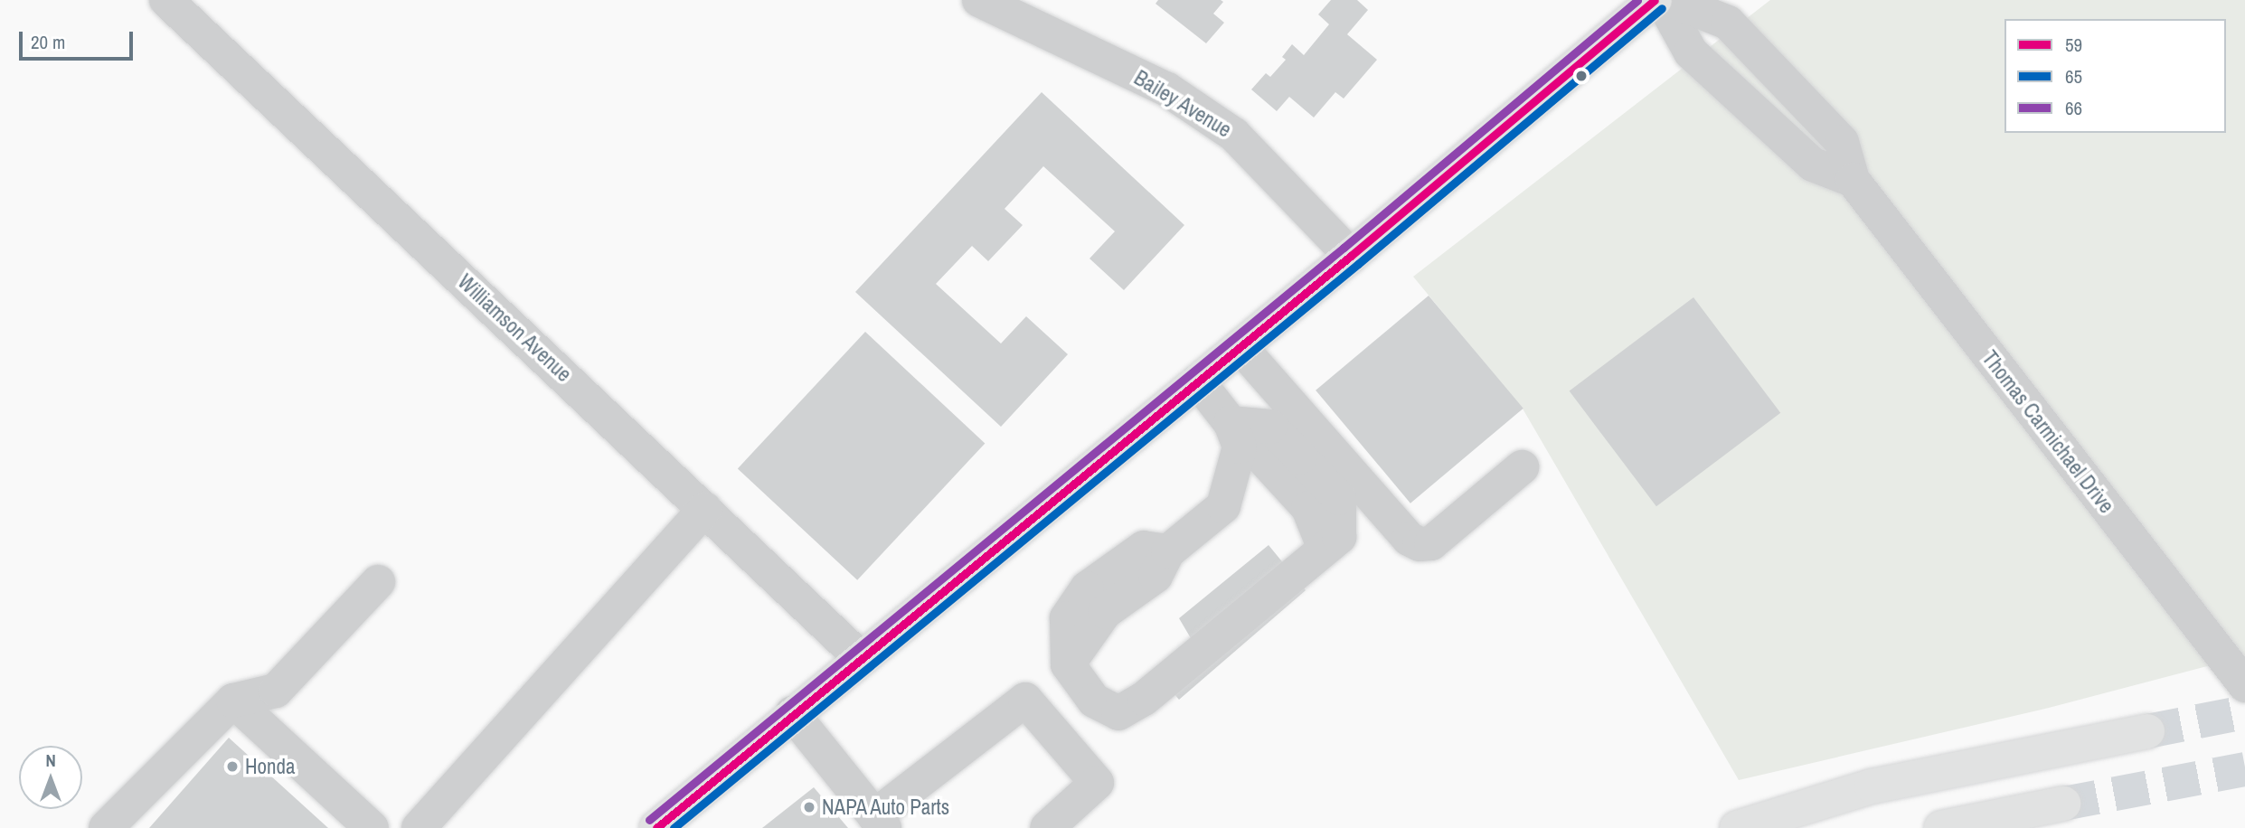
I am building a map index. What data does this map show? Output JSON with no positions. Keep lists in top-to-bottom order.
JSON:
{
  "streets": {
    "street": ["Bailey Avenue", "Williamson Avenue", "Thomas Carmichael Drive"]
  },
  "places": ["Honda", "NAPA Auto Parts"],
  "lines": ["transit line 59", "transit line 66", "transit line 65"],
  "legend": ["59", "65", "66"],
  "scale_bar": "20 m",
  "north": "top"
}
